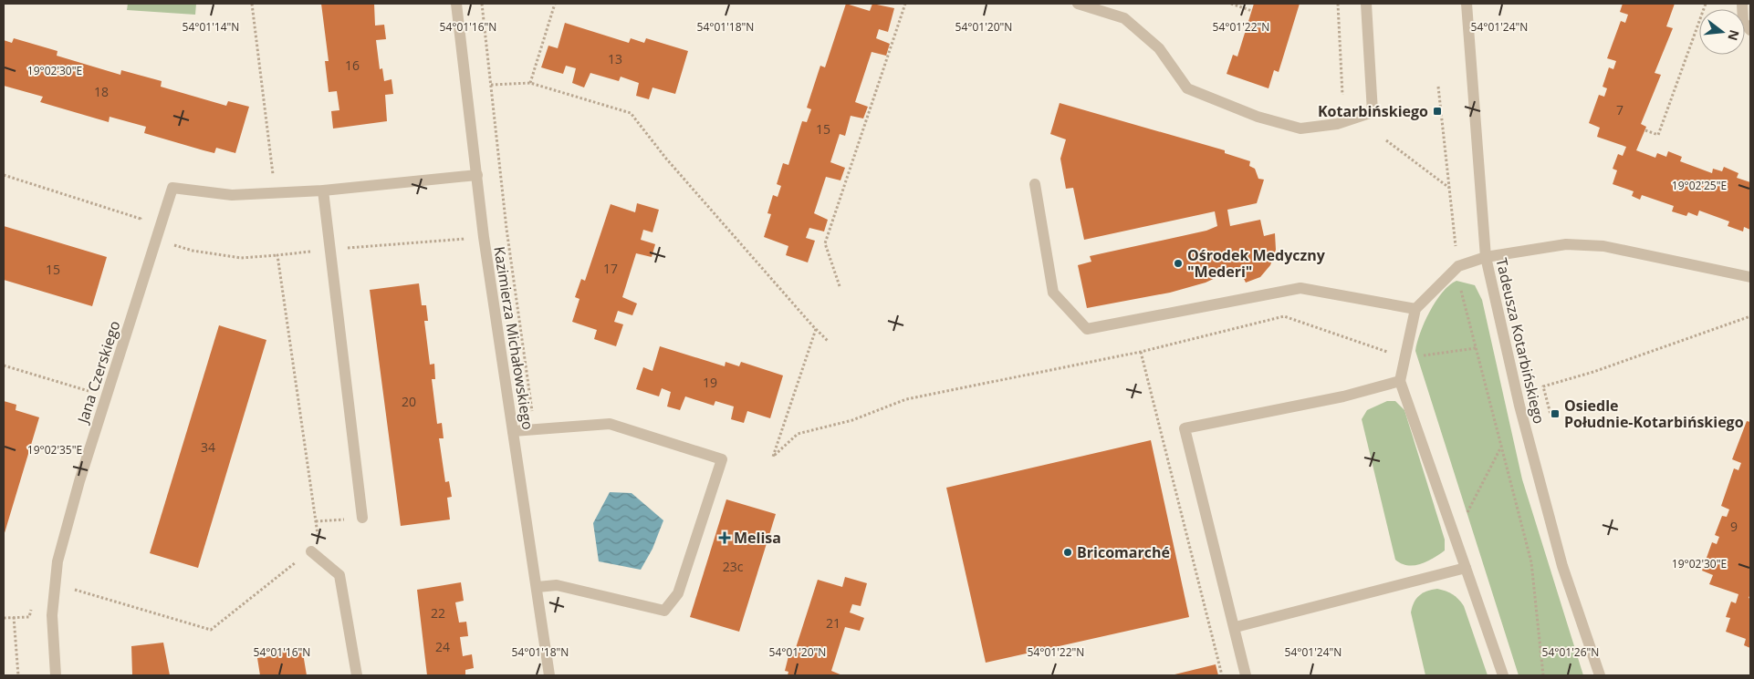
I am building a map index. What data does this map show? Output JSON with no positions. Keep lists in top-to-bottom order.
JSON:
{
  "streets": {
    "street": ["Kazimierza Michałowskiego", "Tadeusza Kotarbińskiego", "Jana Czerskiego"]
  },
  "places": {
    "transit": ["Kotarbińskiego", "Osiedle Południe-Kotarbińskiego"],
    "other": ["Ośrodek Medyczny \"Mederi\"", "Bricomarché"],
    "health": ["Melisa"]
  },
  "house_numbers": [
    "13",
    "16",
    "18",
    "7",
    "15",
    "17",
    "15",
    "19",
    "20",
    "34",
    "9",
    "23c",
    "22",
    "21",
    "24"
  ],
  "north": "right",
  "coordinates": [
    "54°01'14\"N",
    "54°01'16\"N",
    "54°01'18\"N",
    "54°01'20\"N",
    "54°01'22\"N",
    "54°01'24\"N",
    "19°02'30\"E",
    "19°02'25\"E",
    "19°02'35\"E",
    "54°01'26\"N"
  ]
}
